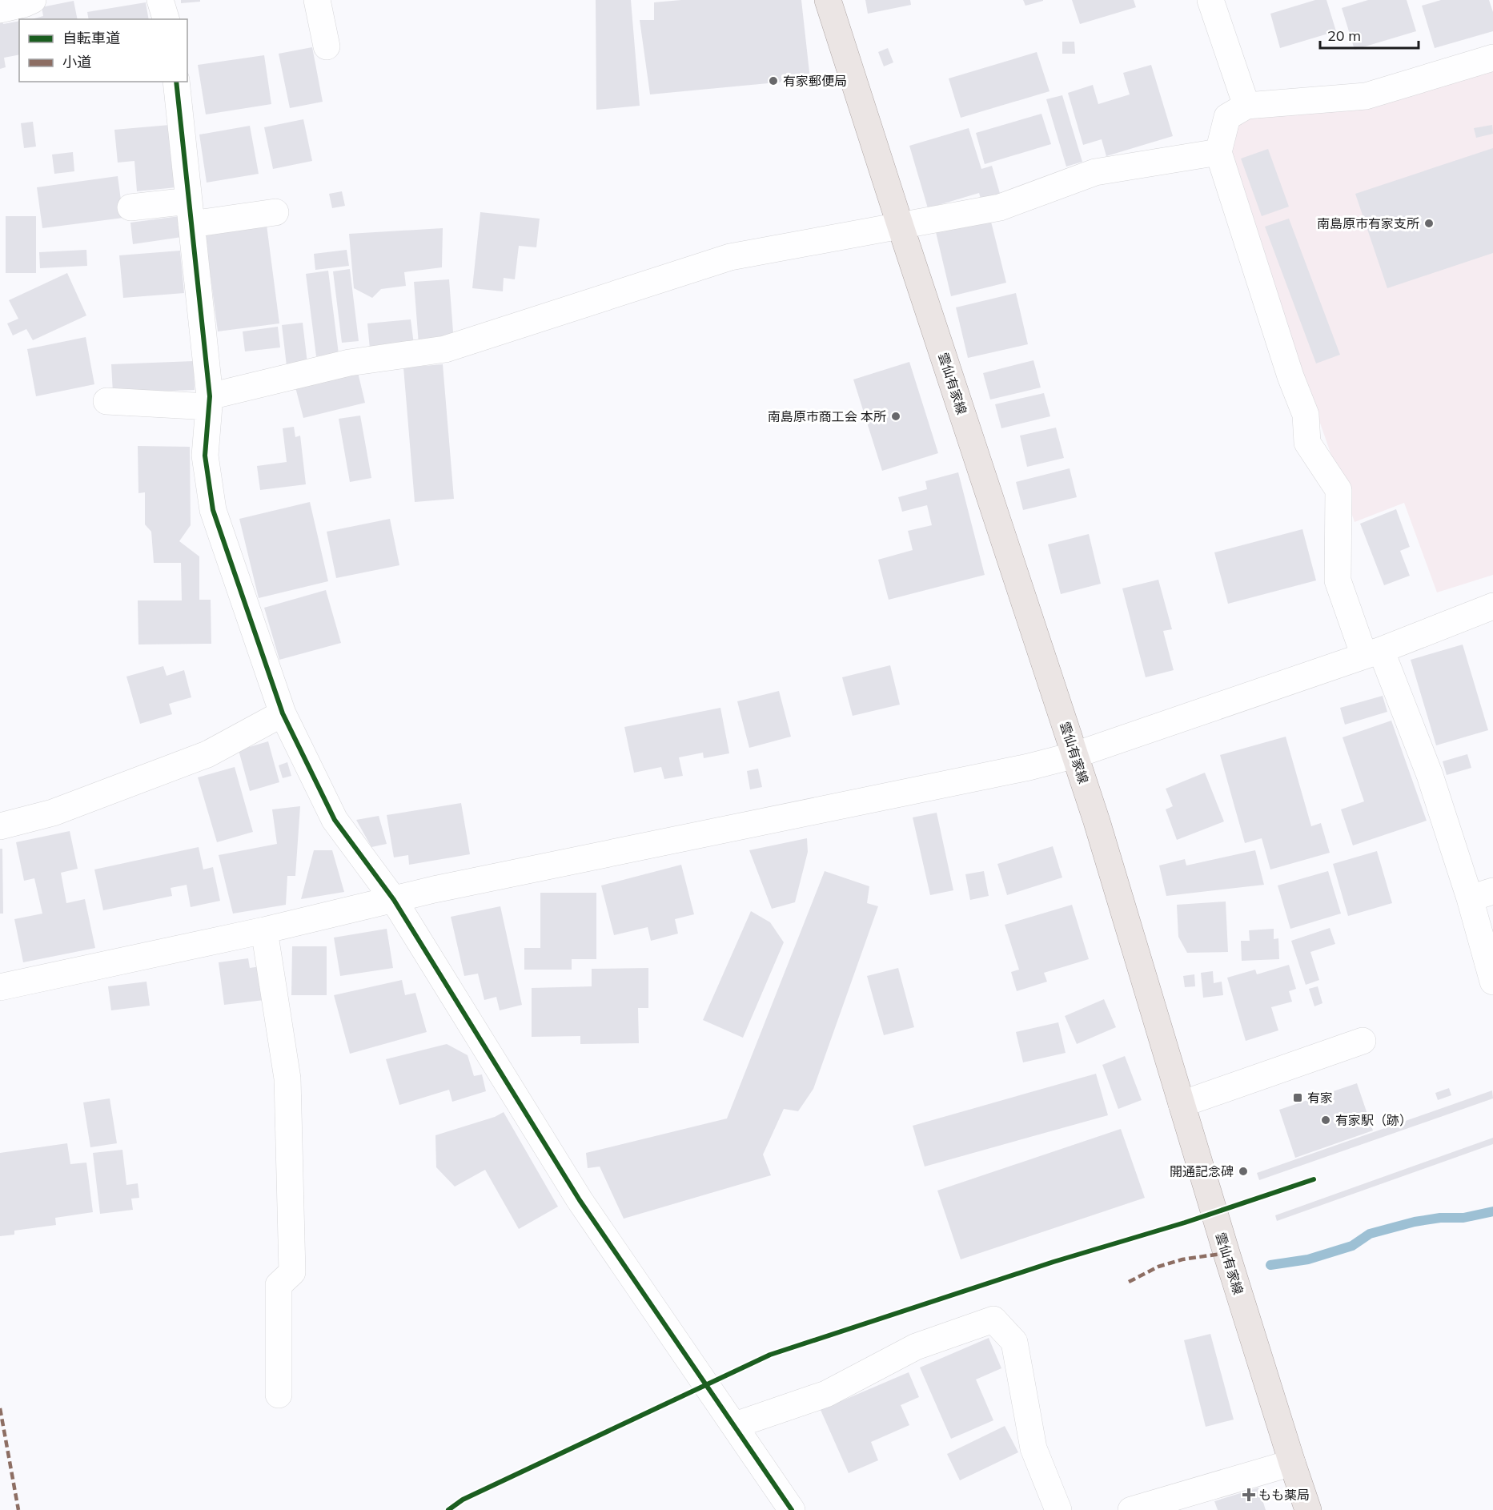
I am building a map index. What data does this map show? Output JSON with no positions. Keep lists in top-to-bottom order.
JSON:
{
  "streets": {
    "main road": ["雲仙有家線"]
  },
  "places": {
    "other": [
      "有家郵便局",
      "南島原市有家支所",
      "南島原市商工会 本所",
      "有家駅（跡）",
      "開通記念碑"
    ],
    "transit": ["有家"],
    "health": ["もも薬局"]
  },
  "legend": ["自転車道", "小道"],
  "scale_bar": "20 m"
}
